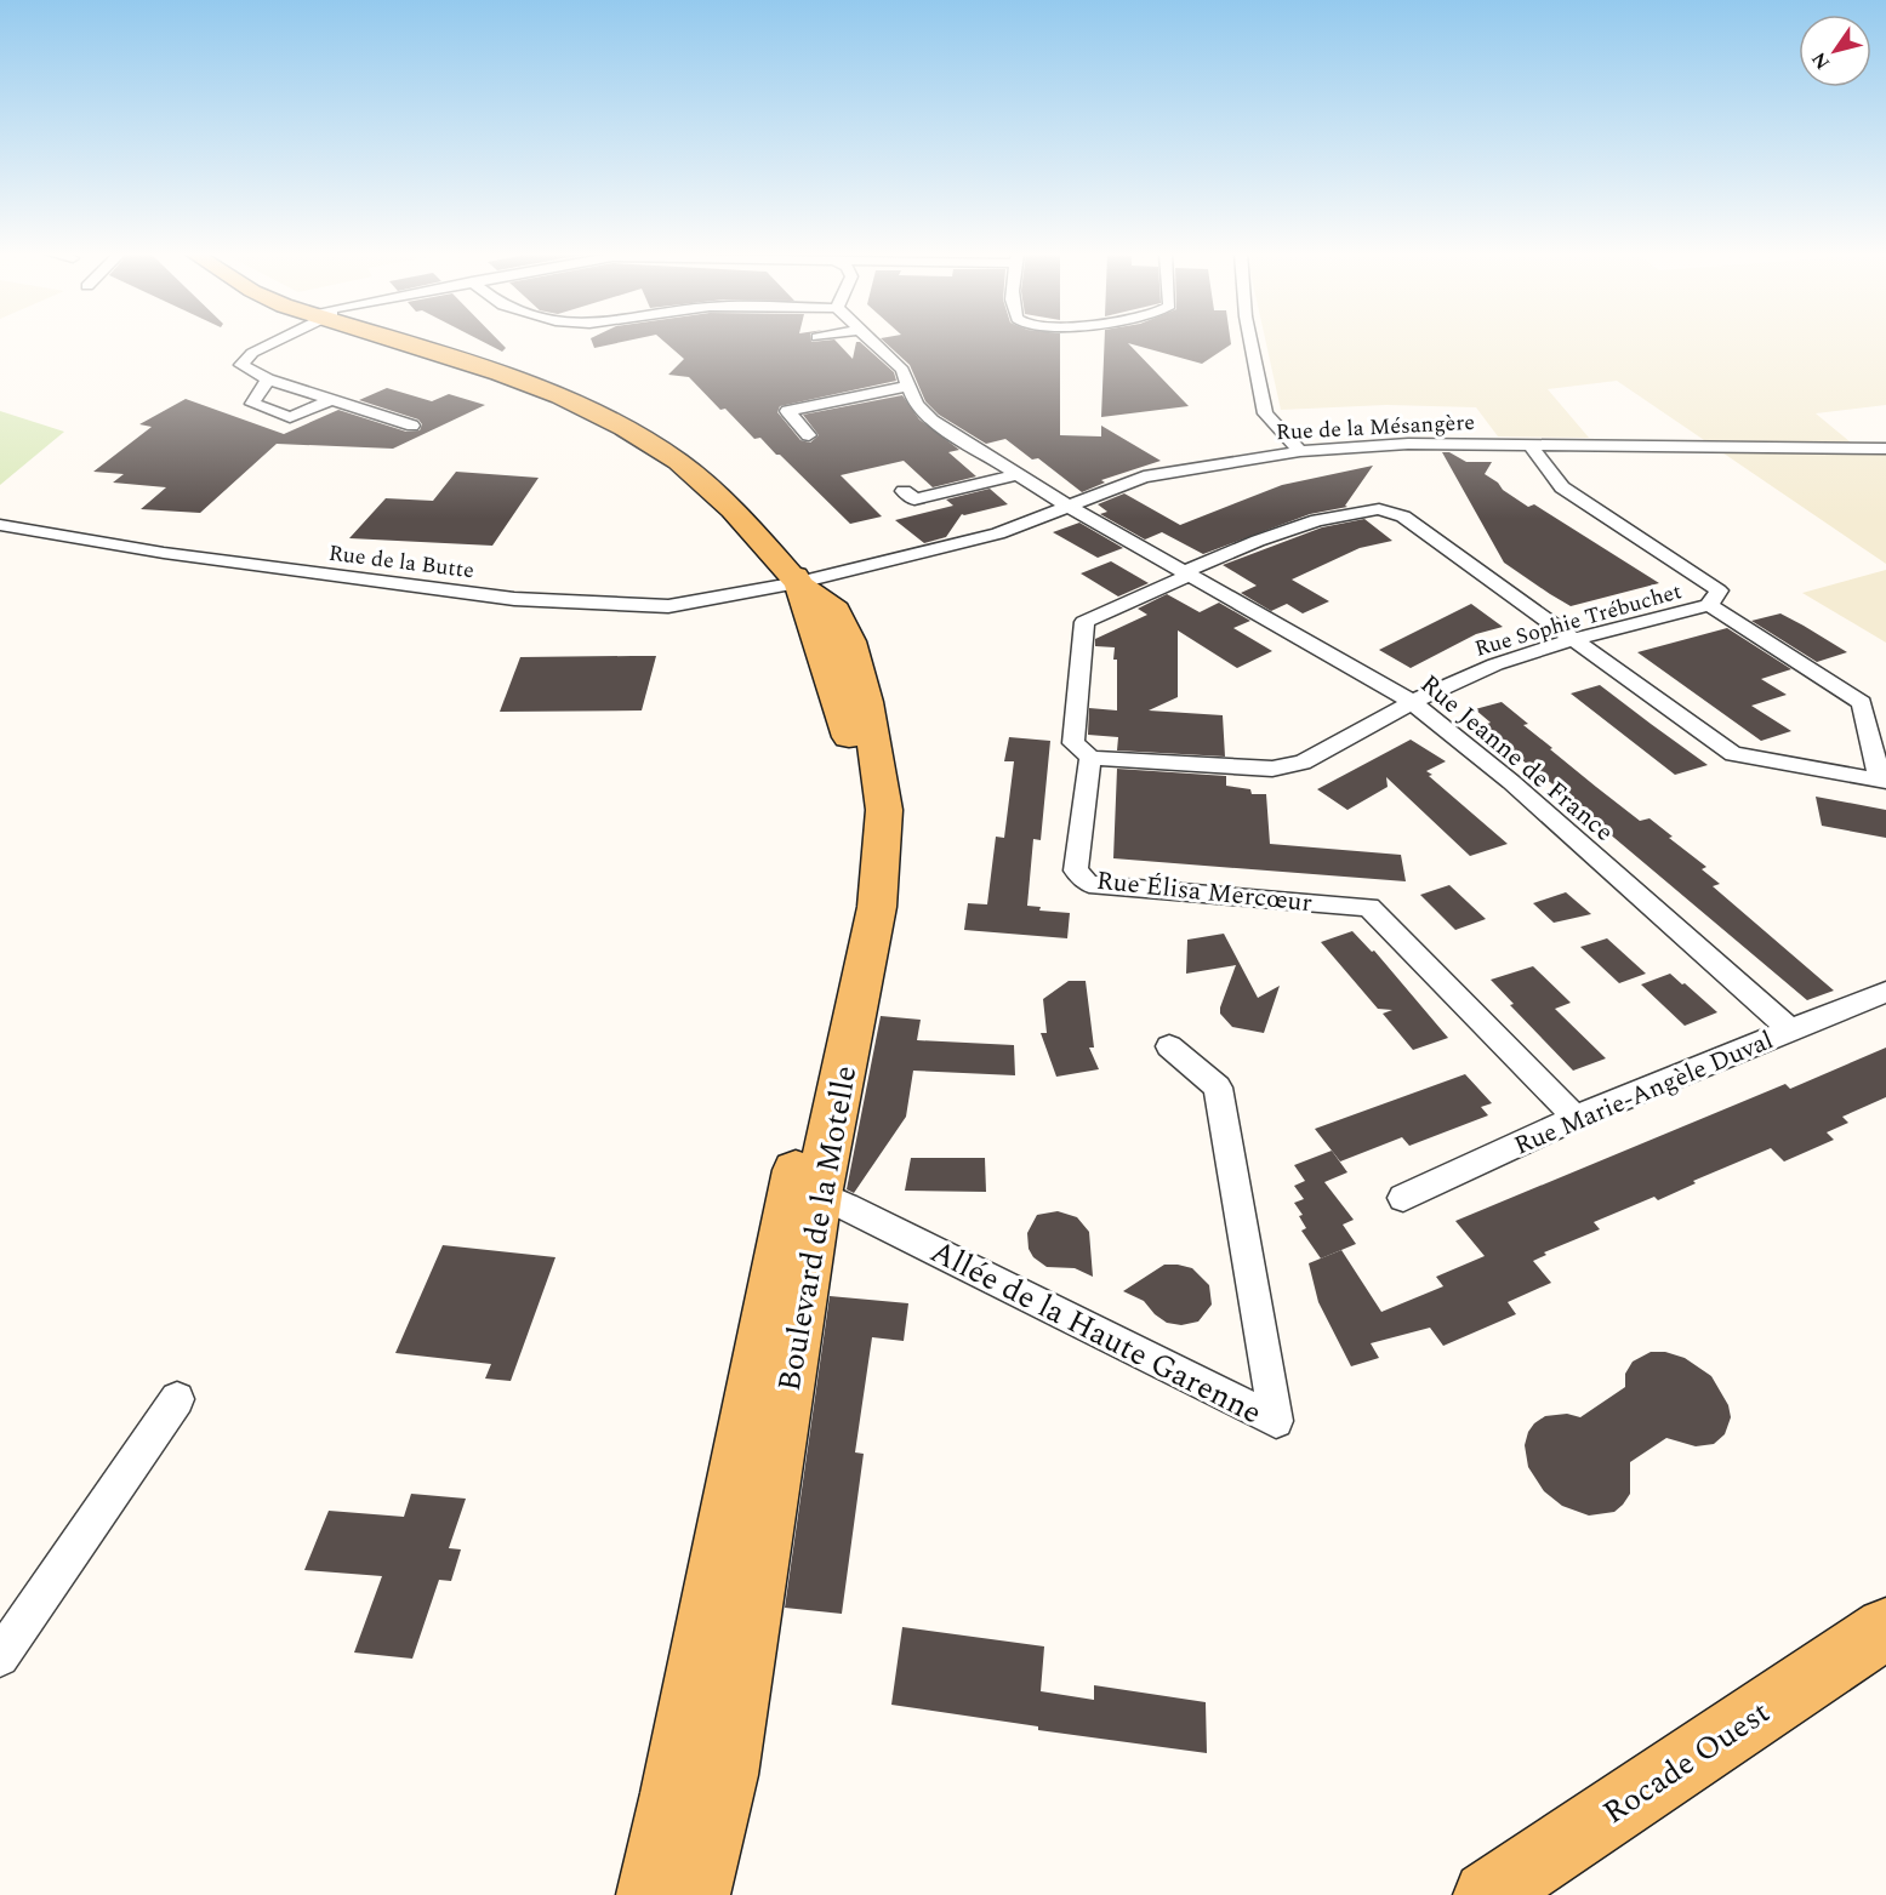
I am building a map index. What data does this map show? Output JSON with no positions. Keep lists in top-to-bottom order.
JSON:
{
  "streets": {
    "main road": ["Boulevard de la Motelle", "Rocade Ouest"],
    "street": [
      "Rue de la Mésangère",
      "Rue de la Butte",
      "Rue Sophie Trébuchet",
      "Rue Jeanne de France",
      "Rue Élisa Mercœur",
      "Rue Marie-Angèle Duval",
      "Allée de la Haute Garenne"
    ]
  },
  "crossings": [
    ["Rue de la Mésangère", "Rue de la Butte"],
    ["Rue de la Mésangère", "Rue Sophie Trébuchet"],
    ["Rue de la Mésangère", "Rue Jeanne de France"],
    ["Rue de la Mésangère", "Boulevard de la Motelle"],
    ["Rue de la Butte", "Boulevard de la Motelle"],
    ["Rue Sophie Trébuchet", "Rue Jeanne de France"],
    ["Rue Sophie Trébuchet", "Rue Élisa Mercœur"],
    ["Rue Jeanne de France", "Rue Marie-Angèle Duval"],
    ["Rue Élisa Mercœur", "Rue Marie-Angèle Duval"],
    ["Boulevard de la Motelle", "Allée de la Haute Garenne"]
  ],
  "north": "bottom left"
}
